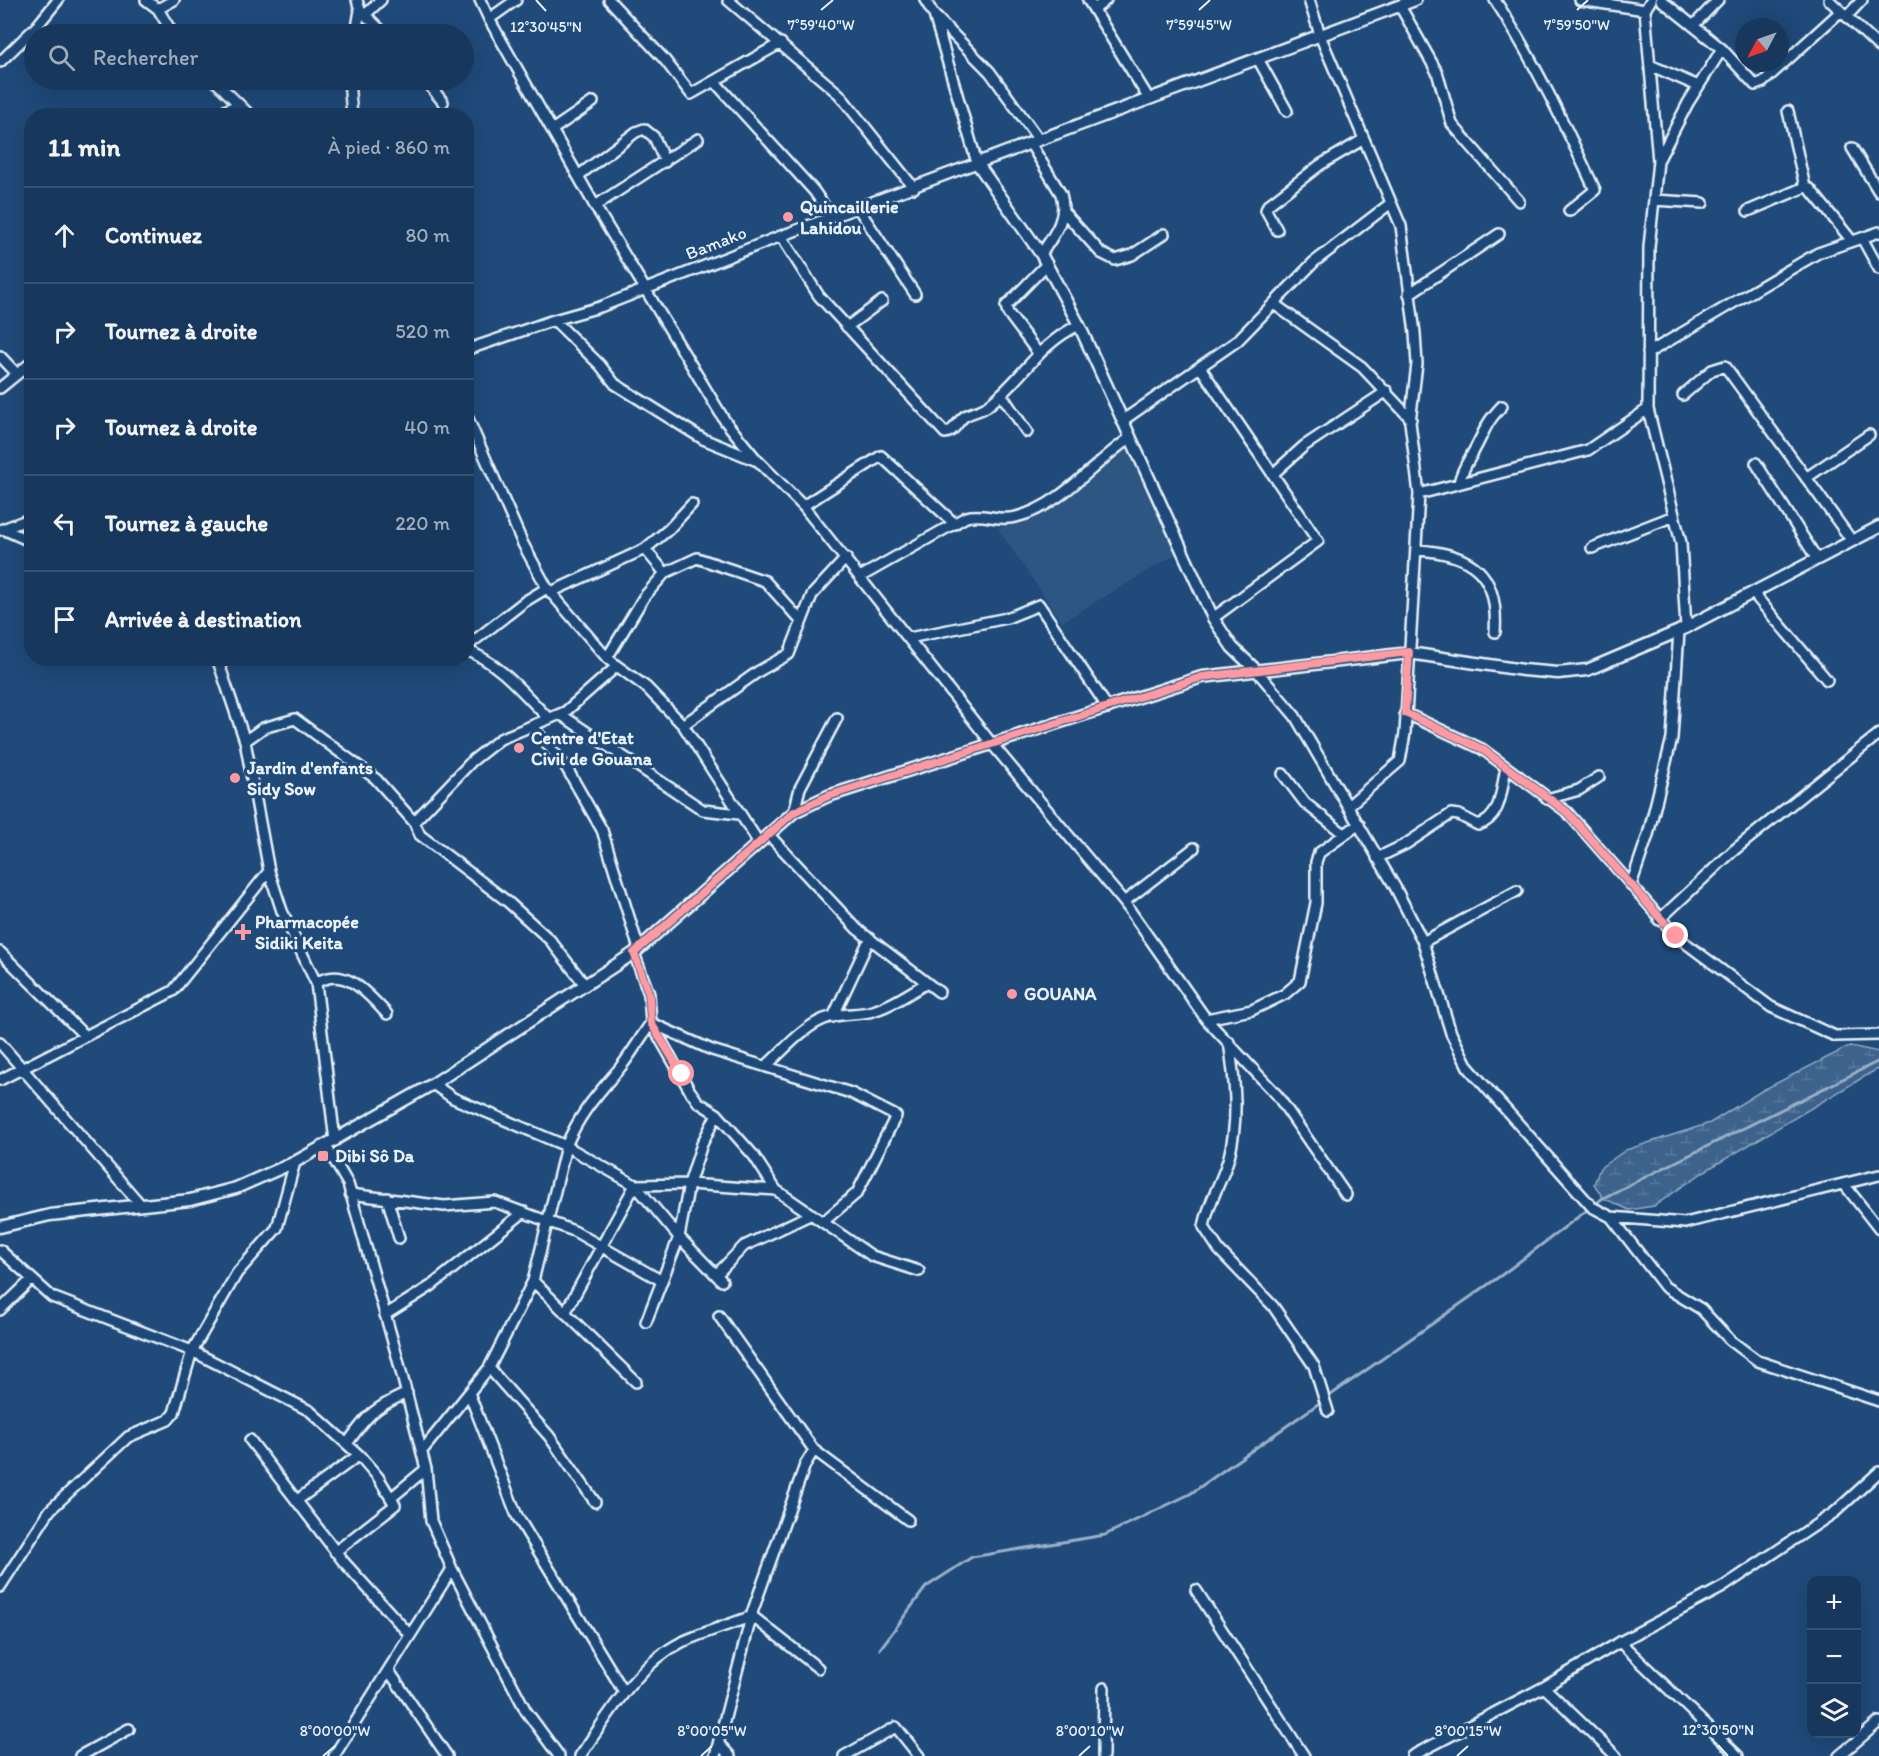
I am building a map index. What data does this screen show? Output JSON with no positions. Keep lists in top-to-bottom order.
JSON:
{
  "streets": {
    "street": ["Bamako"]
  },
  "places": {
    "other": [
      "Quincaillerie Lahidou",
      "Centre d'Etat Civil de Gouana",
      "Jardin d'enfants Sidy Sow",
      "GOUANA"
    ],
    "health": ["Pharmacopée Sidiki Keita"],
    "transit": ["Dibi Sô Da"]
  },
  "north": "bottom left",
  "page": {
    "search": "Rechercher",
    "heading": ["11 min", "À pied · 860 m"],
    "list": [
      ["Continuez", "80 m"],
      ["Tournez à droite", "520 m"],
      ["Tournez à droite", "40 m"],
      ["Tournez à gauche", "220 m"],
      "Arrivée à destination"
    ],
    "map_buttons": ["+", "−"]
  },
  "coordinates": [
    "7°59'40\"W",
    "7°59'45\"W",
    "7°59'50\"W",
    "12°30'45\"N",
    "12°30'50\"N",
    "8°00'00\"W",
    "8°00'05\"W",
    "8°00'10\"W",
    "8°00'15\"W"
  ]
}
